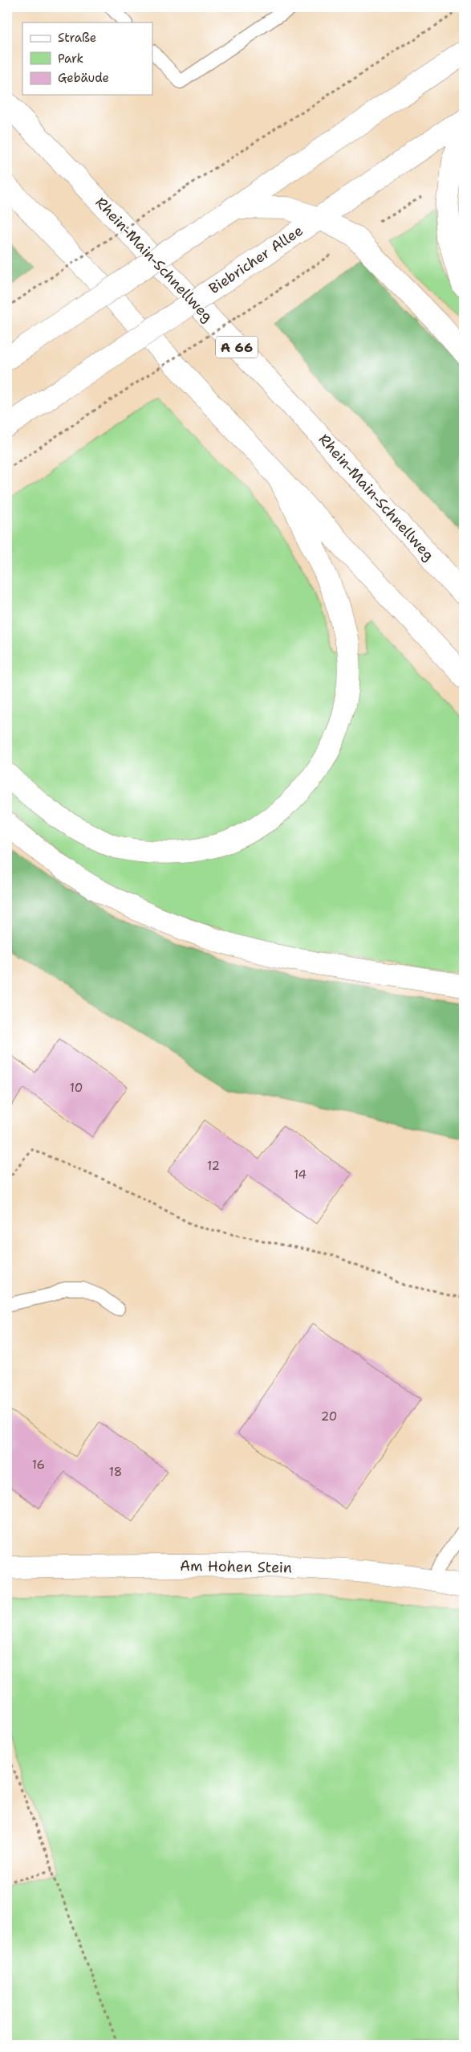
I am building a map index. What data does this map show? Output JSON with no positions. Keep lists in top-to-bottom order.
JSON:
{
  "streets": {
    "main road": [
      "Rhein-Main-Schnellweg",
      "Biebricher Allee",
      "A 66",
      "Am Hohen Stein"
    ]
  },
  "house_numbers": [
    "10",
    "12",
    "14",
    "20",
    "16",
    "18"
  ],
  "legend": ["Straße", "Park", "Gebäude"]
}
